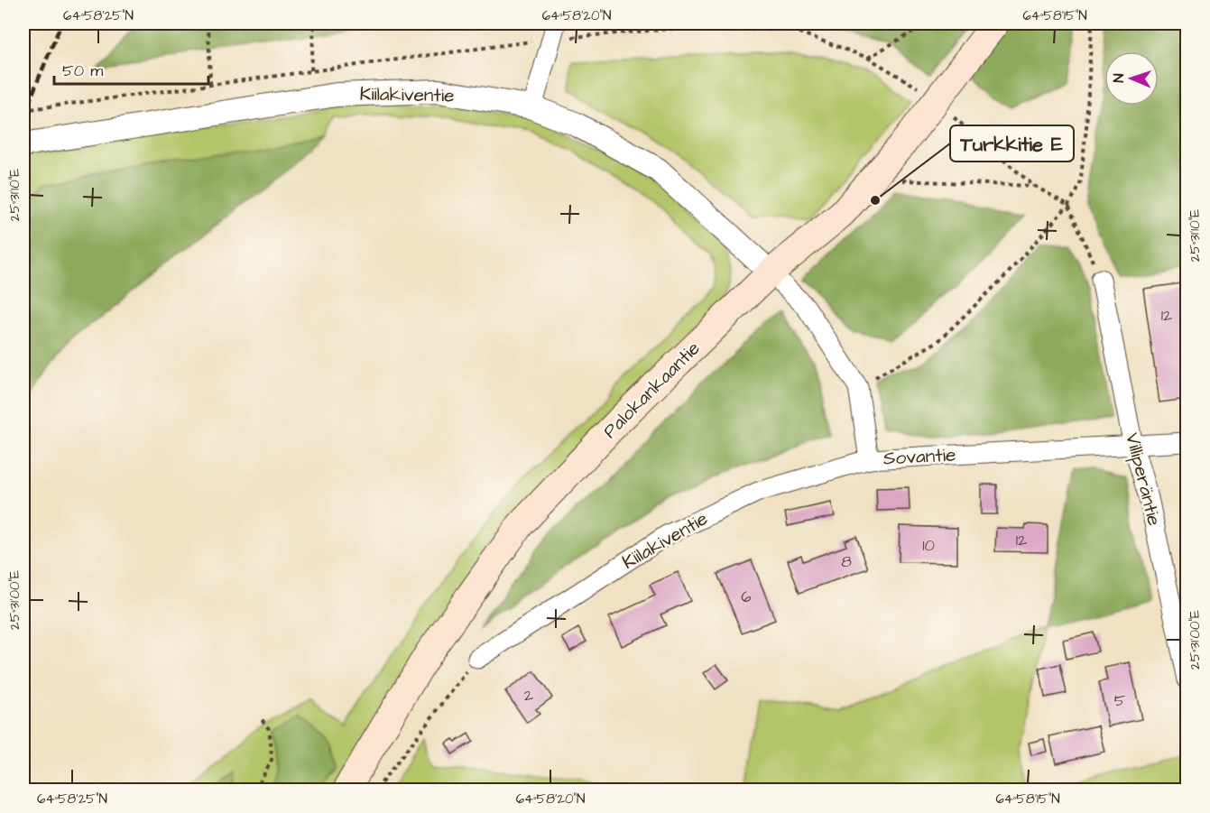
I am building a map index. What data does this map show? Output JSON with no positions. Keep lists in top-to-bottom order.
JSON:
{
  "streets": {
    "main road": ["Palokankaantie"],
    "street": ["Kiilakiventie", "Sovantie", "Villiperäntie"]
  },
  "crossings": [
    ["Kiilakiventie", "Palokankaantie"],
    ["Kiilakiventie", "Sovantie"],
    ["Palokankaantie", "Sovantie"],
    ["Sovantie", "Villiperäntie"]
  ],
  "places": ["Turkkitie E"],
  "house_numbers": [
    "12",
    "12",
    "10",
    "8",
    "6",
    "2",
    "5"
  ],
  "scale_bar": "50 m",
  "north": "left",
  "coordinates": [
    "64°58'25\"N",
    "64°58'20\"N",
    "64°58'15\"N",
    "25°31'10\"E",
    "25°31'00\"E"
  ]
}
